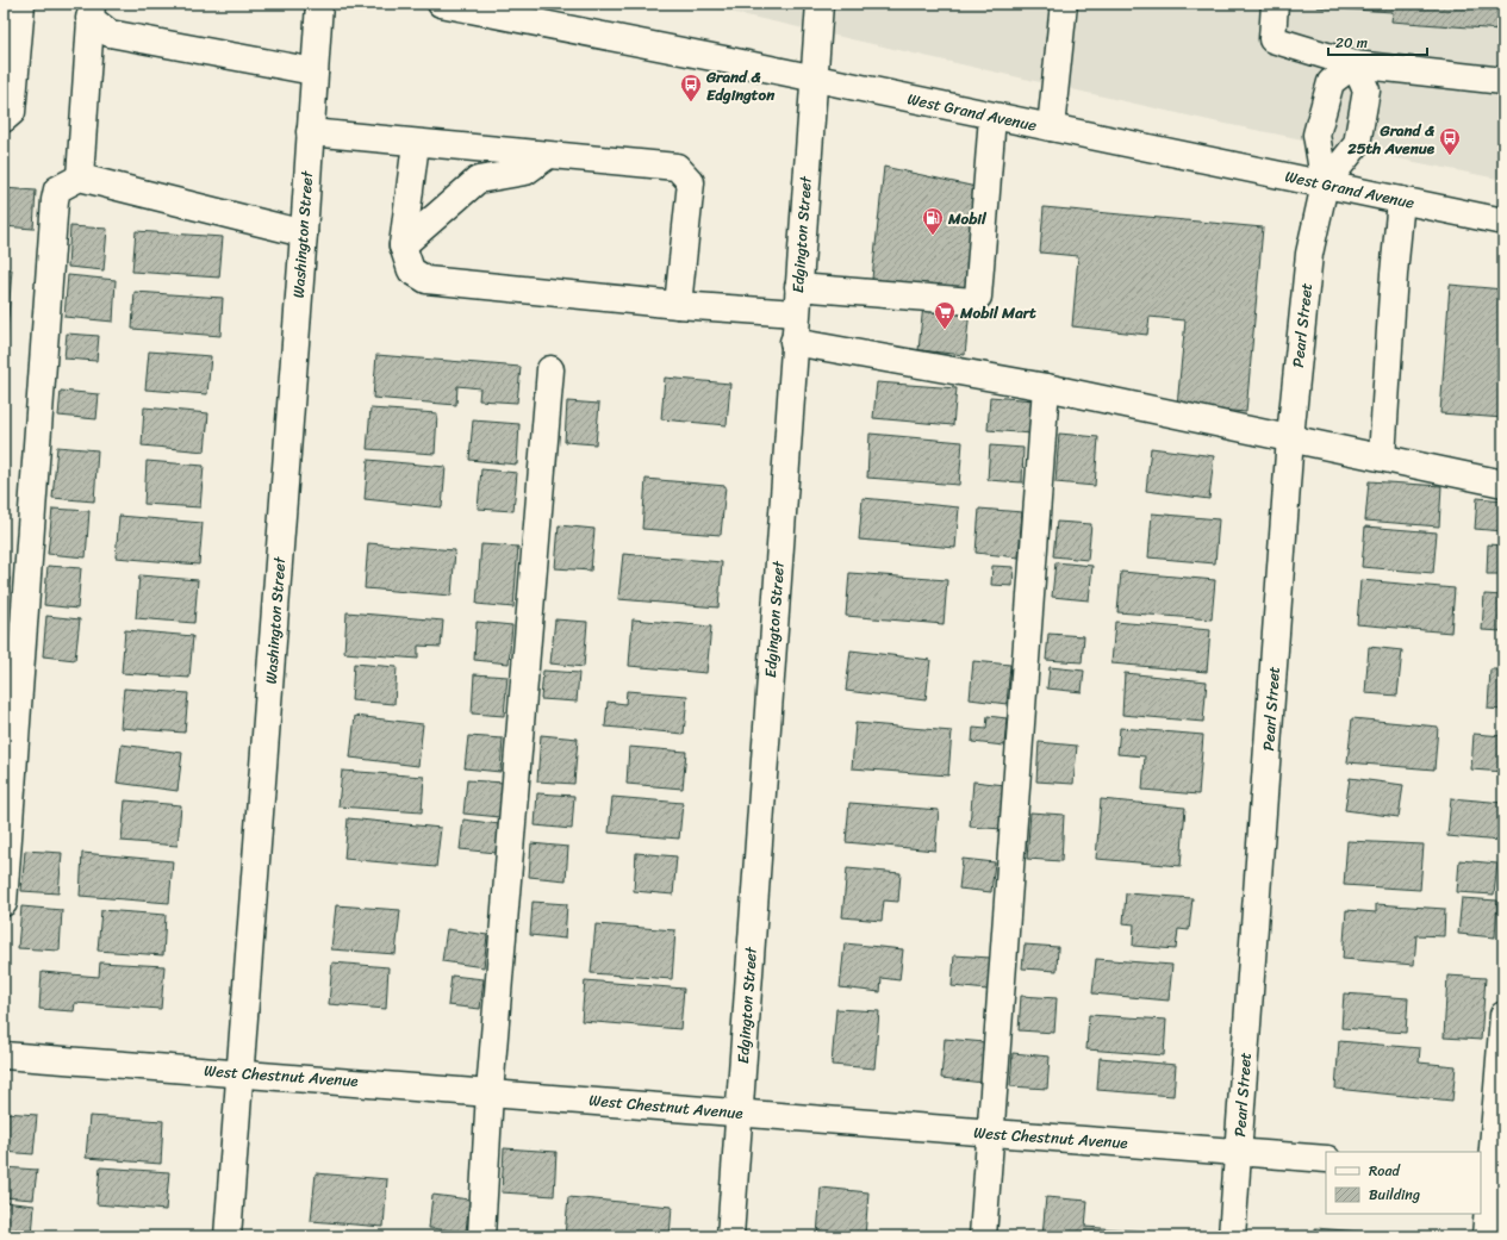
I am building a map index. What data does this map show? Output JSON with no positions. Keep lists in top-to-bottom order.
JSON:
{
  "streets": {
    "street": [
      "West Grand Avenue",
      "Washington Street",
      "Edgington Street",
      "Pearl Street",
      "West Chestnut Avenue"
    ]
  },
  "crossings": [
    ["West Grand Avenue", "Edgington Street"],
    ["West Grand Avenue", "Pearl Street"],
    ["Washington Street", "West Chestnut Avenue"],
    ["Edgington Street", "West Chestnut Avenue"],
    ["Pearl Street", "West Chestnut Avenue"]
  ],
  "places": {
    "bus stop": ["Grand & Edgington", "Grand & 25th Avenue"],
    "fuel station": ["Mobil"],
    "supermarket": ["Mobil Mart"]
  },
  "legend": ["Road", "Building"],
  "scale_bar": "20 m"
}
